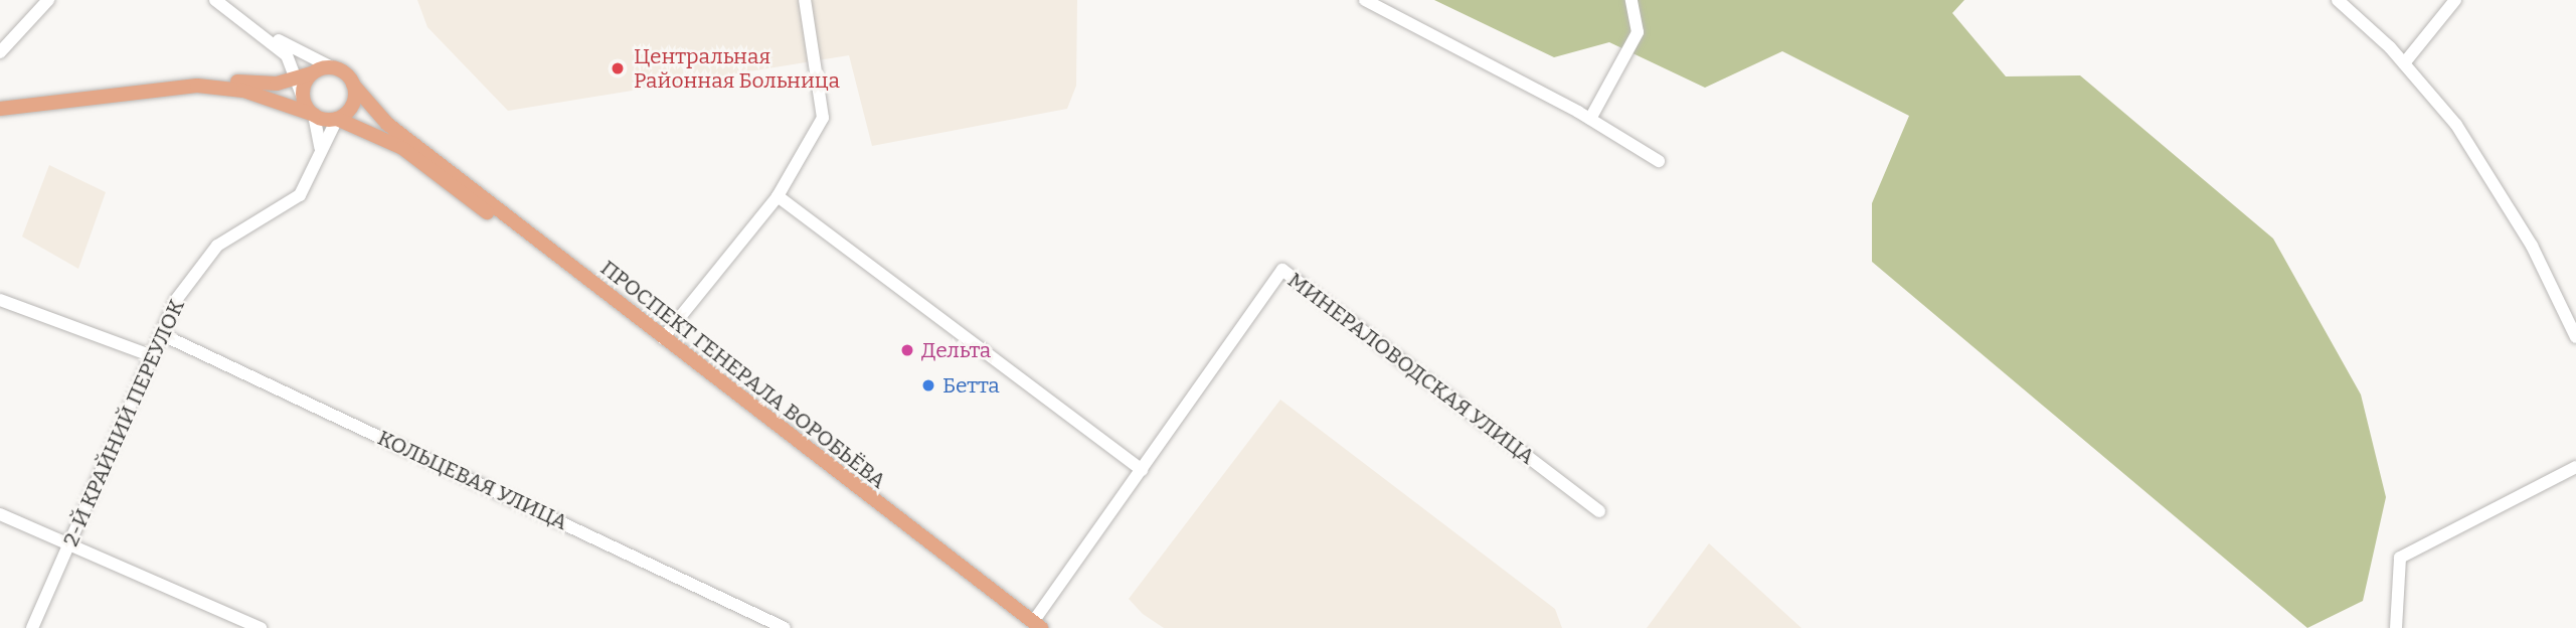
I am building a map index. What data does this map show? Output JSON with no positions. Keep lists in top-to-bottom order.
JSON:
{
  "streets": {
    "main road": ["ПРОСПЕКТ ГЕНЕРАЛА ВОРОБЬЁВА"],
    "street": ["МИНЕРАЛОВОДСКАЯ УЛИЦА", "2-Й КРАЙНИЙ ПЕРЕУЛОК", "КОЛЬЦЕВАЯ УЛИЦА"]
  },
  "crossings": [
    ["МИНЕРАЛОВОДСКАЯ УЛИЦА", "ПРОСПЕКТ ГЕНЕРАЛА ВОРОБЬЁВА"],
    ["2-Й КРАЙНИЙ ПЕРЕУЛОК", "КОЛЬЦЕВАЯ УЛИЦА"]
  ],
  "places": ["Центральная Районная Больница", "Дельта", "Бетта"]
}
